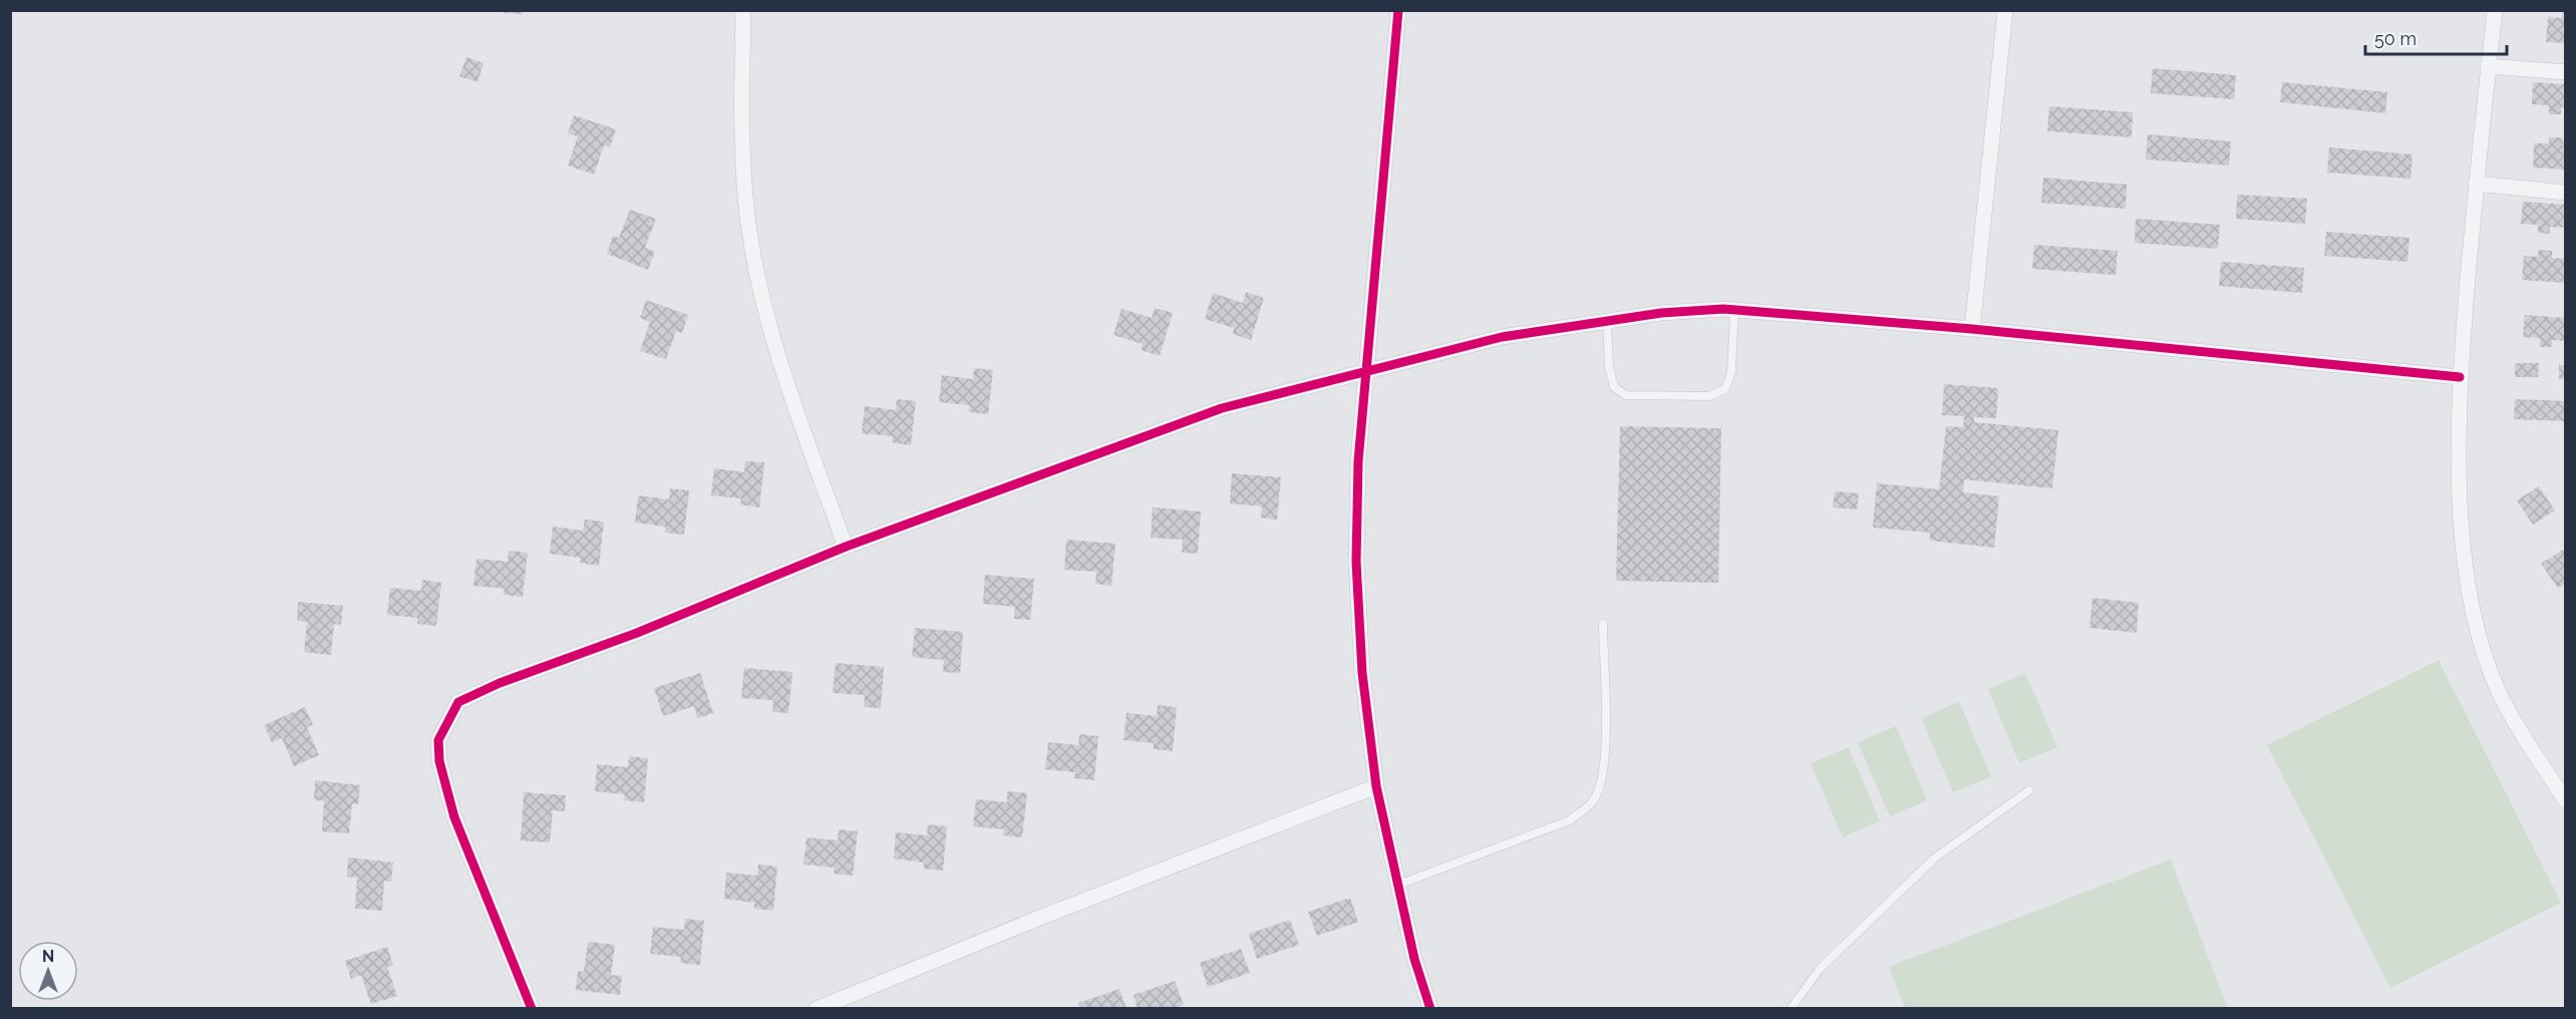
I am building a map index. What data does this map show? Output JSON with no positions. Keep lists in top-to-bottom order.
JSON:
{
  "scale_bar": "50 m",
  "north": "top"
}
